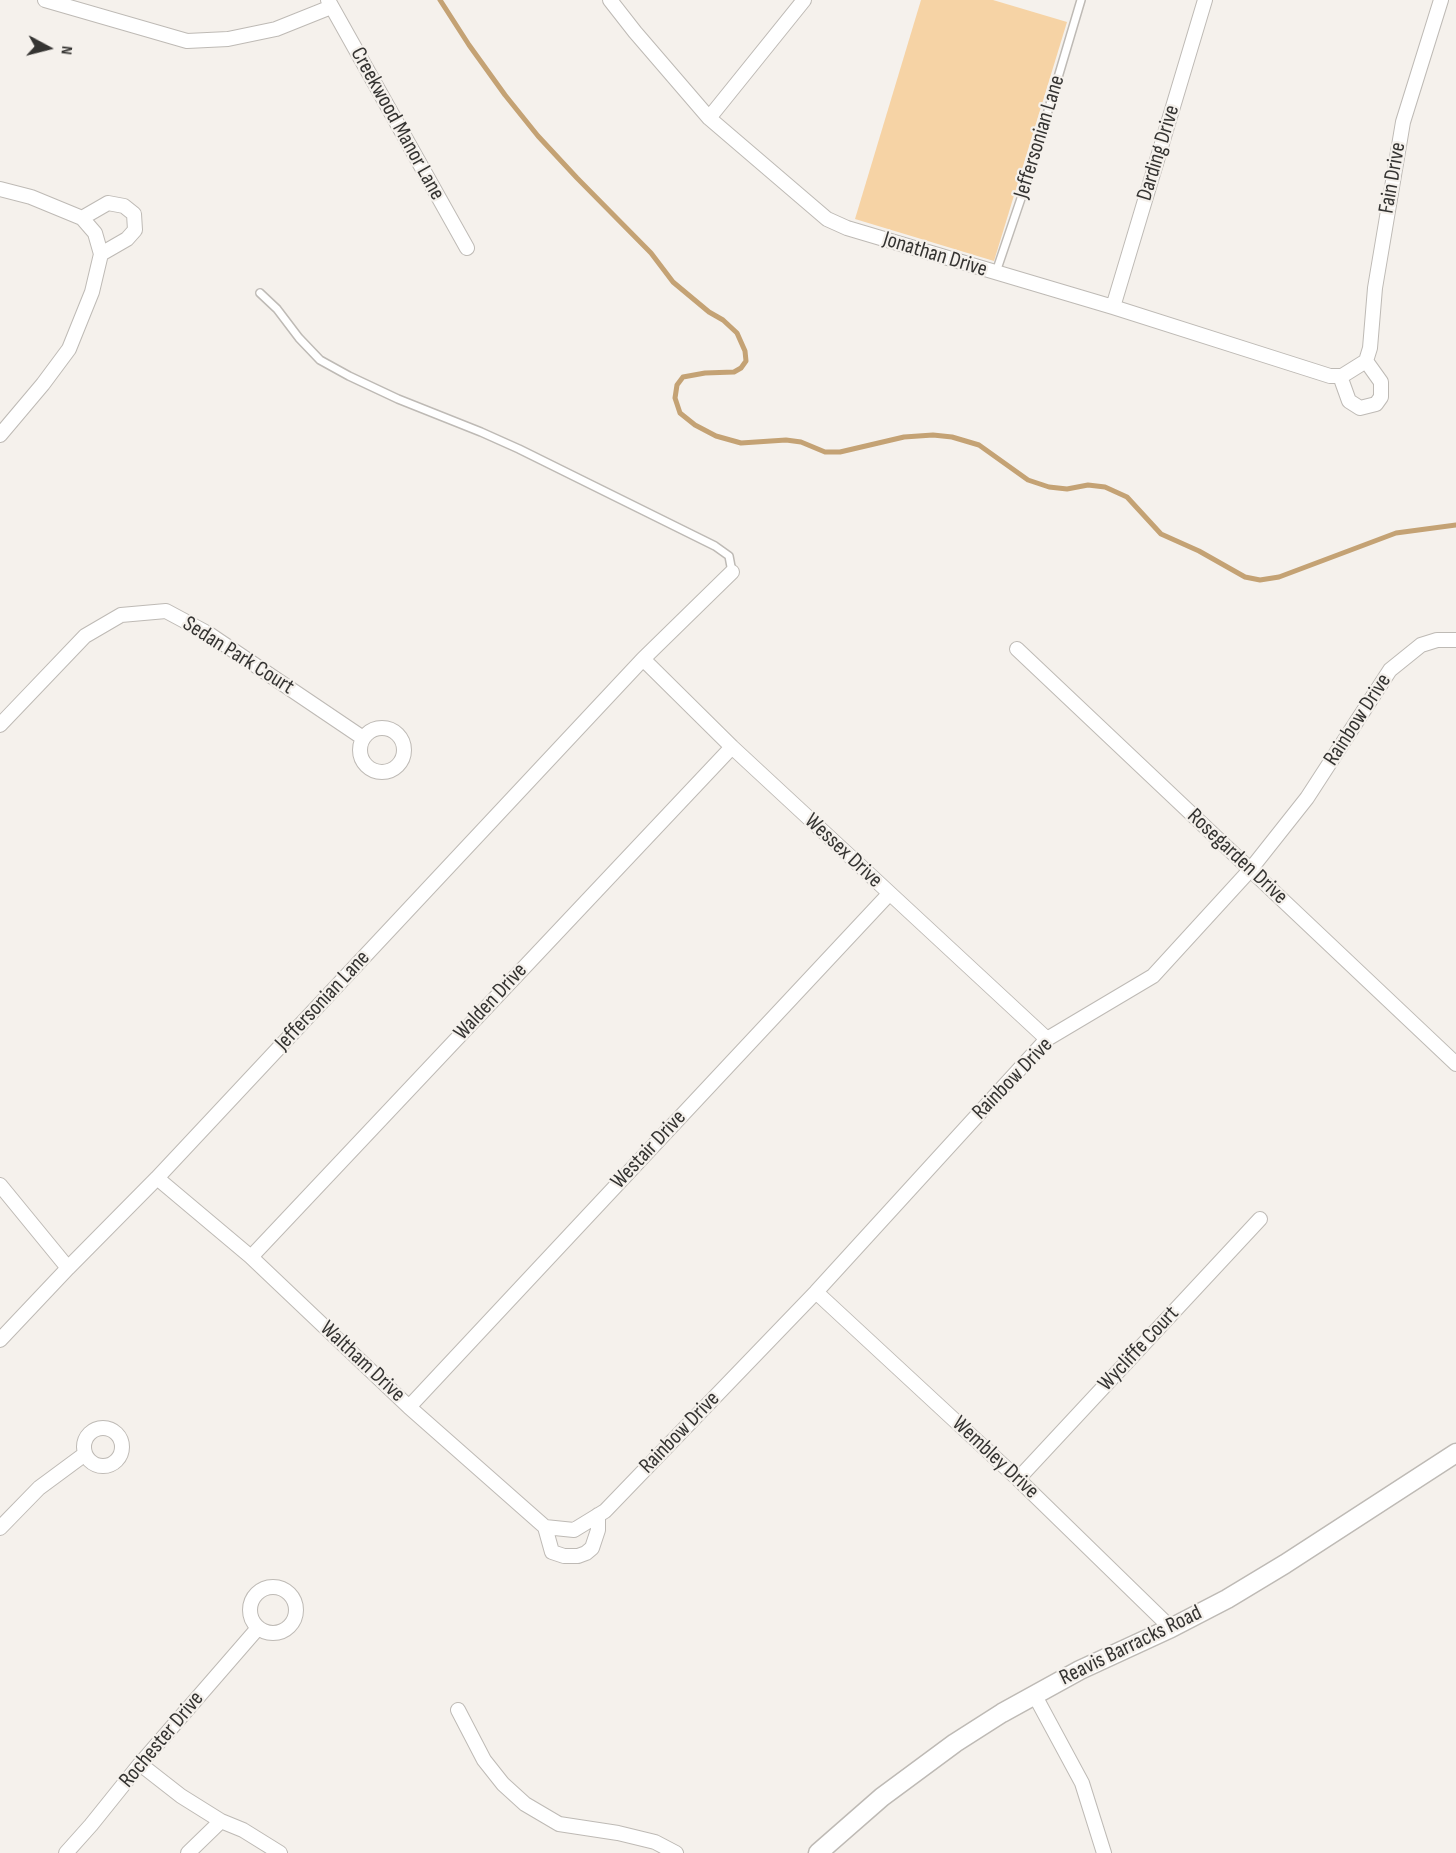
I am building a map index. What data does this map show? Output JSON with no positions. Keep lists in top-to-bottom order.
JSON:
{
  "streets": {
    "main road": ["Reavis Barracks Road"],
    "street": [
      "Creekwood Manor Lane",
      "Jeffersonian Lane",
      "Darding Drive",
      "Fain Drive",
      "Jonathan Drive",
      "Sedan Park Court",
      "Rainbow Drive",
      "Wessex Drive",
      "Rosegarden Drive",
      "Walden Drive",
      "Westair Drive",
      "Wycliffe Court",
      "Waltham Drive",
      "Wembley Drive",
      "Rochester Drive"
    ]
  },
  "crossings": [
    ["Jeffersonian Lane", "Jonathan Drive"],
    ["Jeffersonian Lane", "Wessex Drive"],
    ["Jeffersonian Lane", "Waltham Drive"],
    ["Darding Drive", "Jonathan Drive"],
    ["Fain Drive", "Jonathan Drive"],
    ["Rainbow Drive", "Wessex Drive"],
    ["Rainbow Drive", "Rosegarden Drive"],
    ["Rainbow Drive", "Waltham Drive"],
    ["Rainbow Drive", "Wembley Drive"],
    ["Wessex Drive", "Walden Drive"],
    ["Wessex Drive", "Westair Drive"],
    ["Walden Drive", "Waltham Drive"],
    ["Westair Drive", "Waltham Drive"],
    ["Wycliffe Court", "Wembley Drive"],
    ["Wembley Drive", "Reavis Barracks Road"]
  ],
  "north": "right"
}
